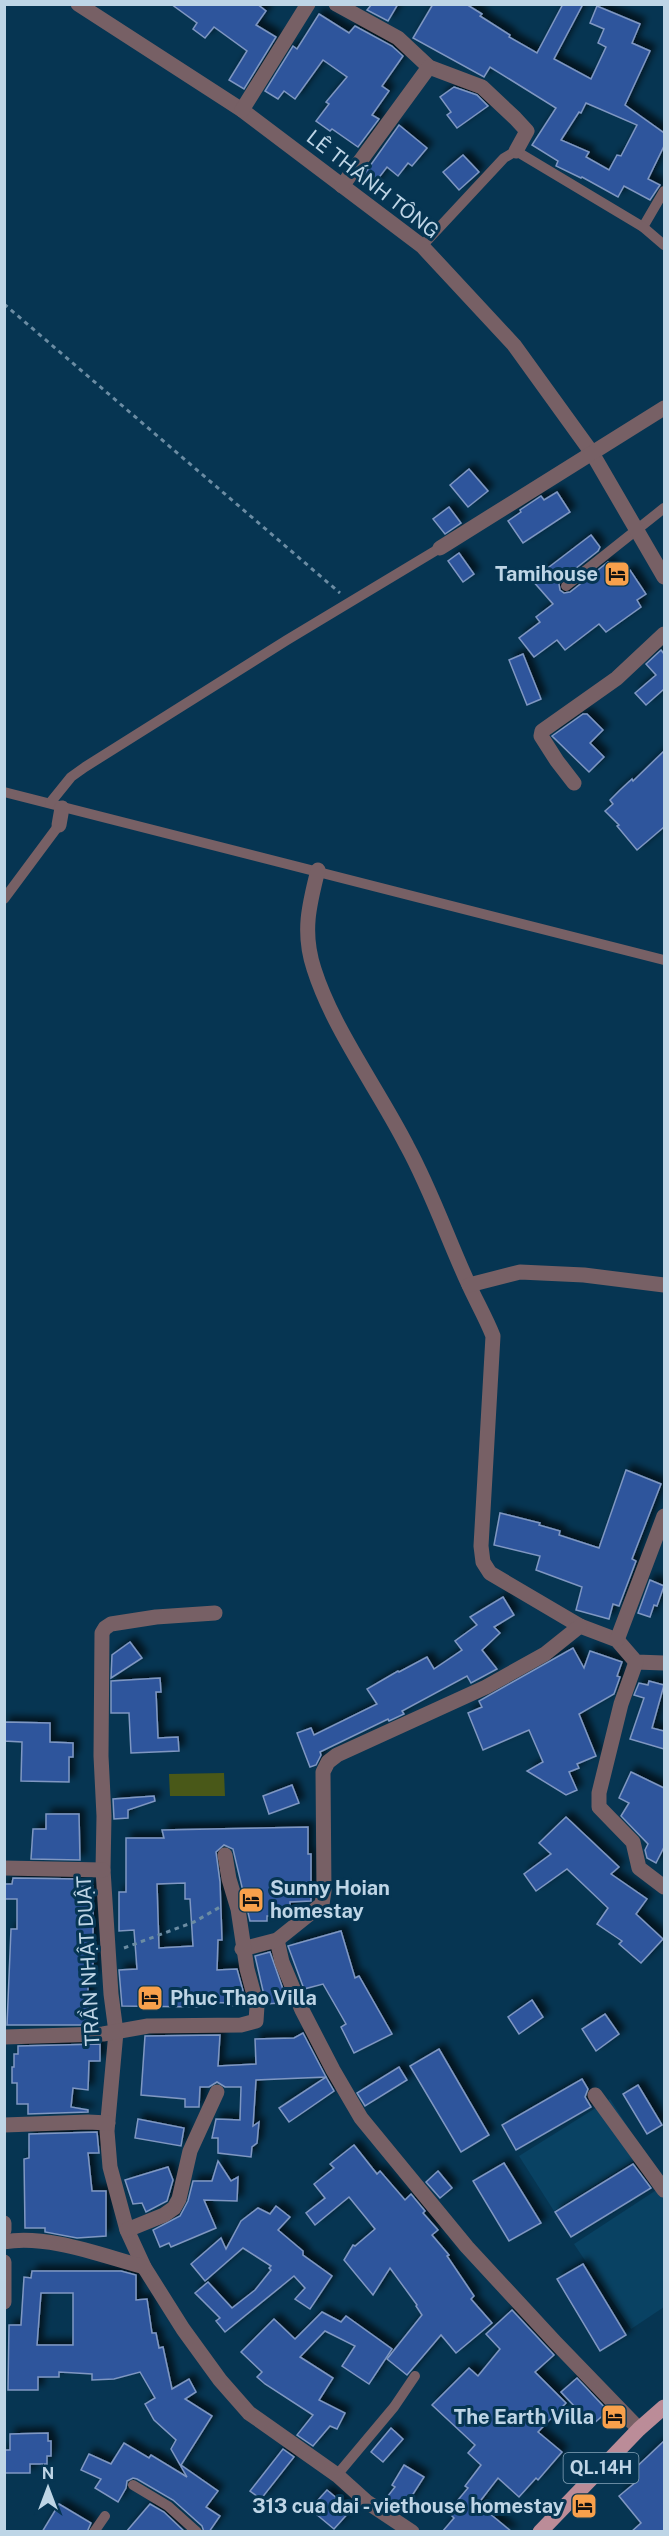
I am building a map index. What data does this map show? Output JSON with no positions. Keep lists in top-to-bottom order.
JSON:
{
  "streets": {
    "main road": ["QL.14H"],
    "street": ["LÊ THÁNH TÔNG", "TRẦN NHẬT DUẬT"]
  },
  "places": {
    "hotel": [
      "Tamihouse",
      "Sunny Hoian homestay",
      "Phuc Thao Villa",
      "The Earth Villa",
      "313 cua dai - viethouse homestay"
    ]
  },
  "north": "top"
}
